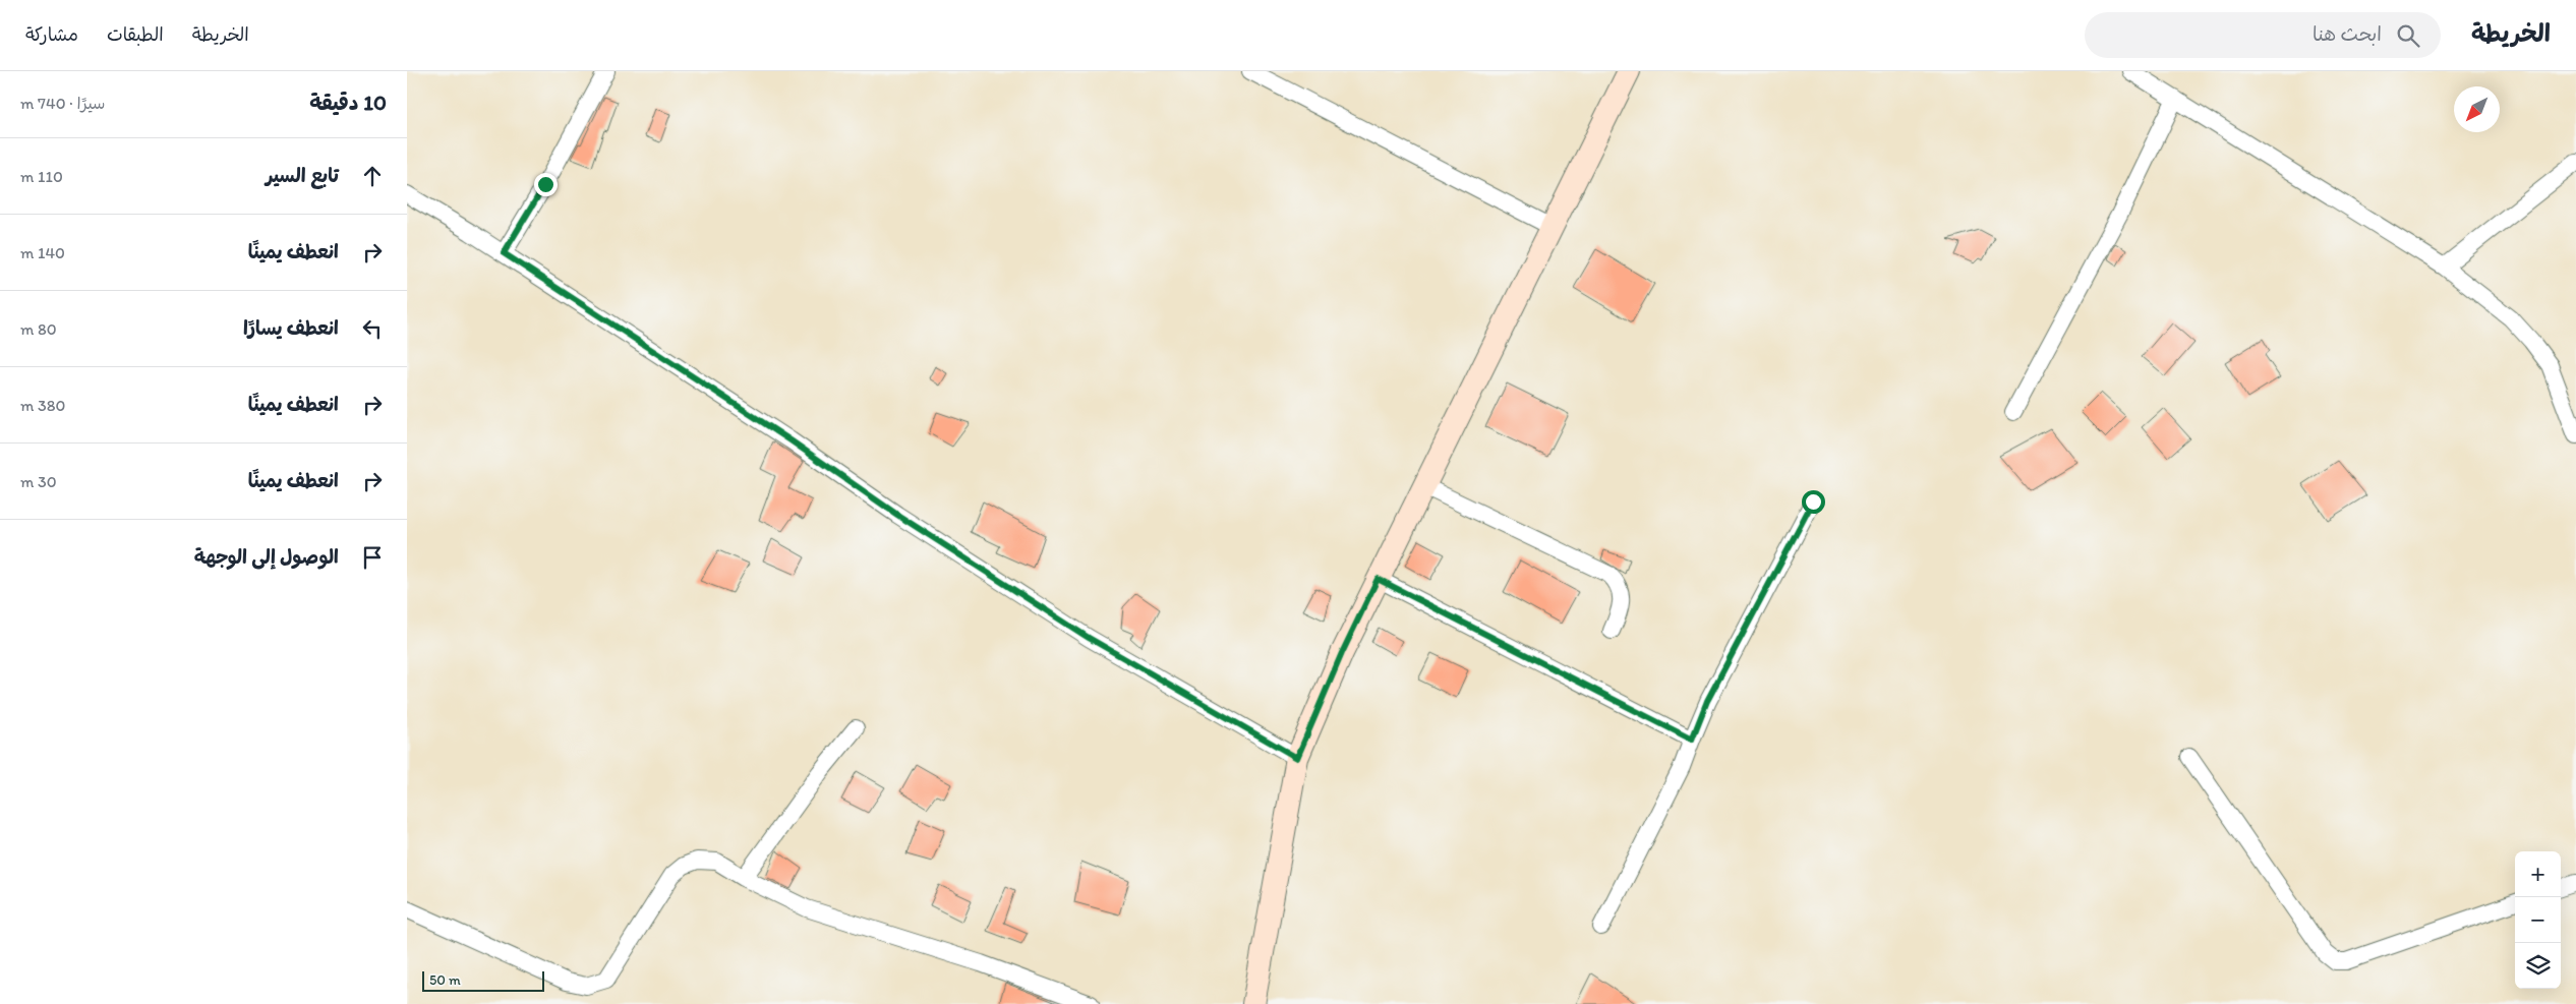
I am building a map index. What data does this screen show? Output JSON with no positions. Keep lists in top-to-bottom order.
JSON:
{
  "scale_bar": "50 m",
  "north": "bottom left",
  "page": {
    "header": "الخريطة",
    "search": "ابحث هنا",
    "nav": ["الخريطة", "الطبقات", "مشاركة"],
    "heading": ["10 دقيقة", "سيرًا · 740 m"],
    "list": [
      ["تابع السير", "110 m"],
      ["انعطف يمينًا", "140 m"],
      ["انعطف يسارًا", "80 m"],
      ["انعطف يمينًا", "380 m"],
      ["انعطف يمينًا", "30 m"],
      "الوصول إلى الوجهة"
    ],
    "map_buttons": ["+", "−"],
    "scale": "50 m"
  }
}
